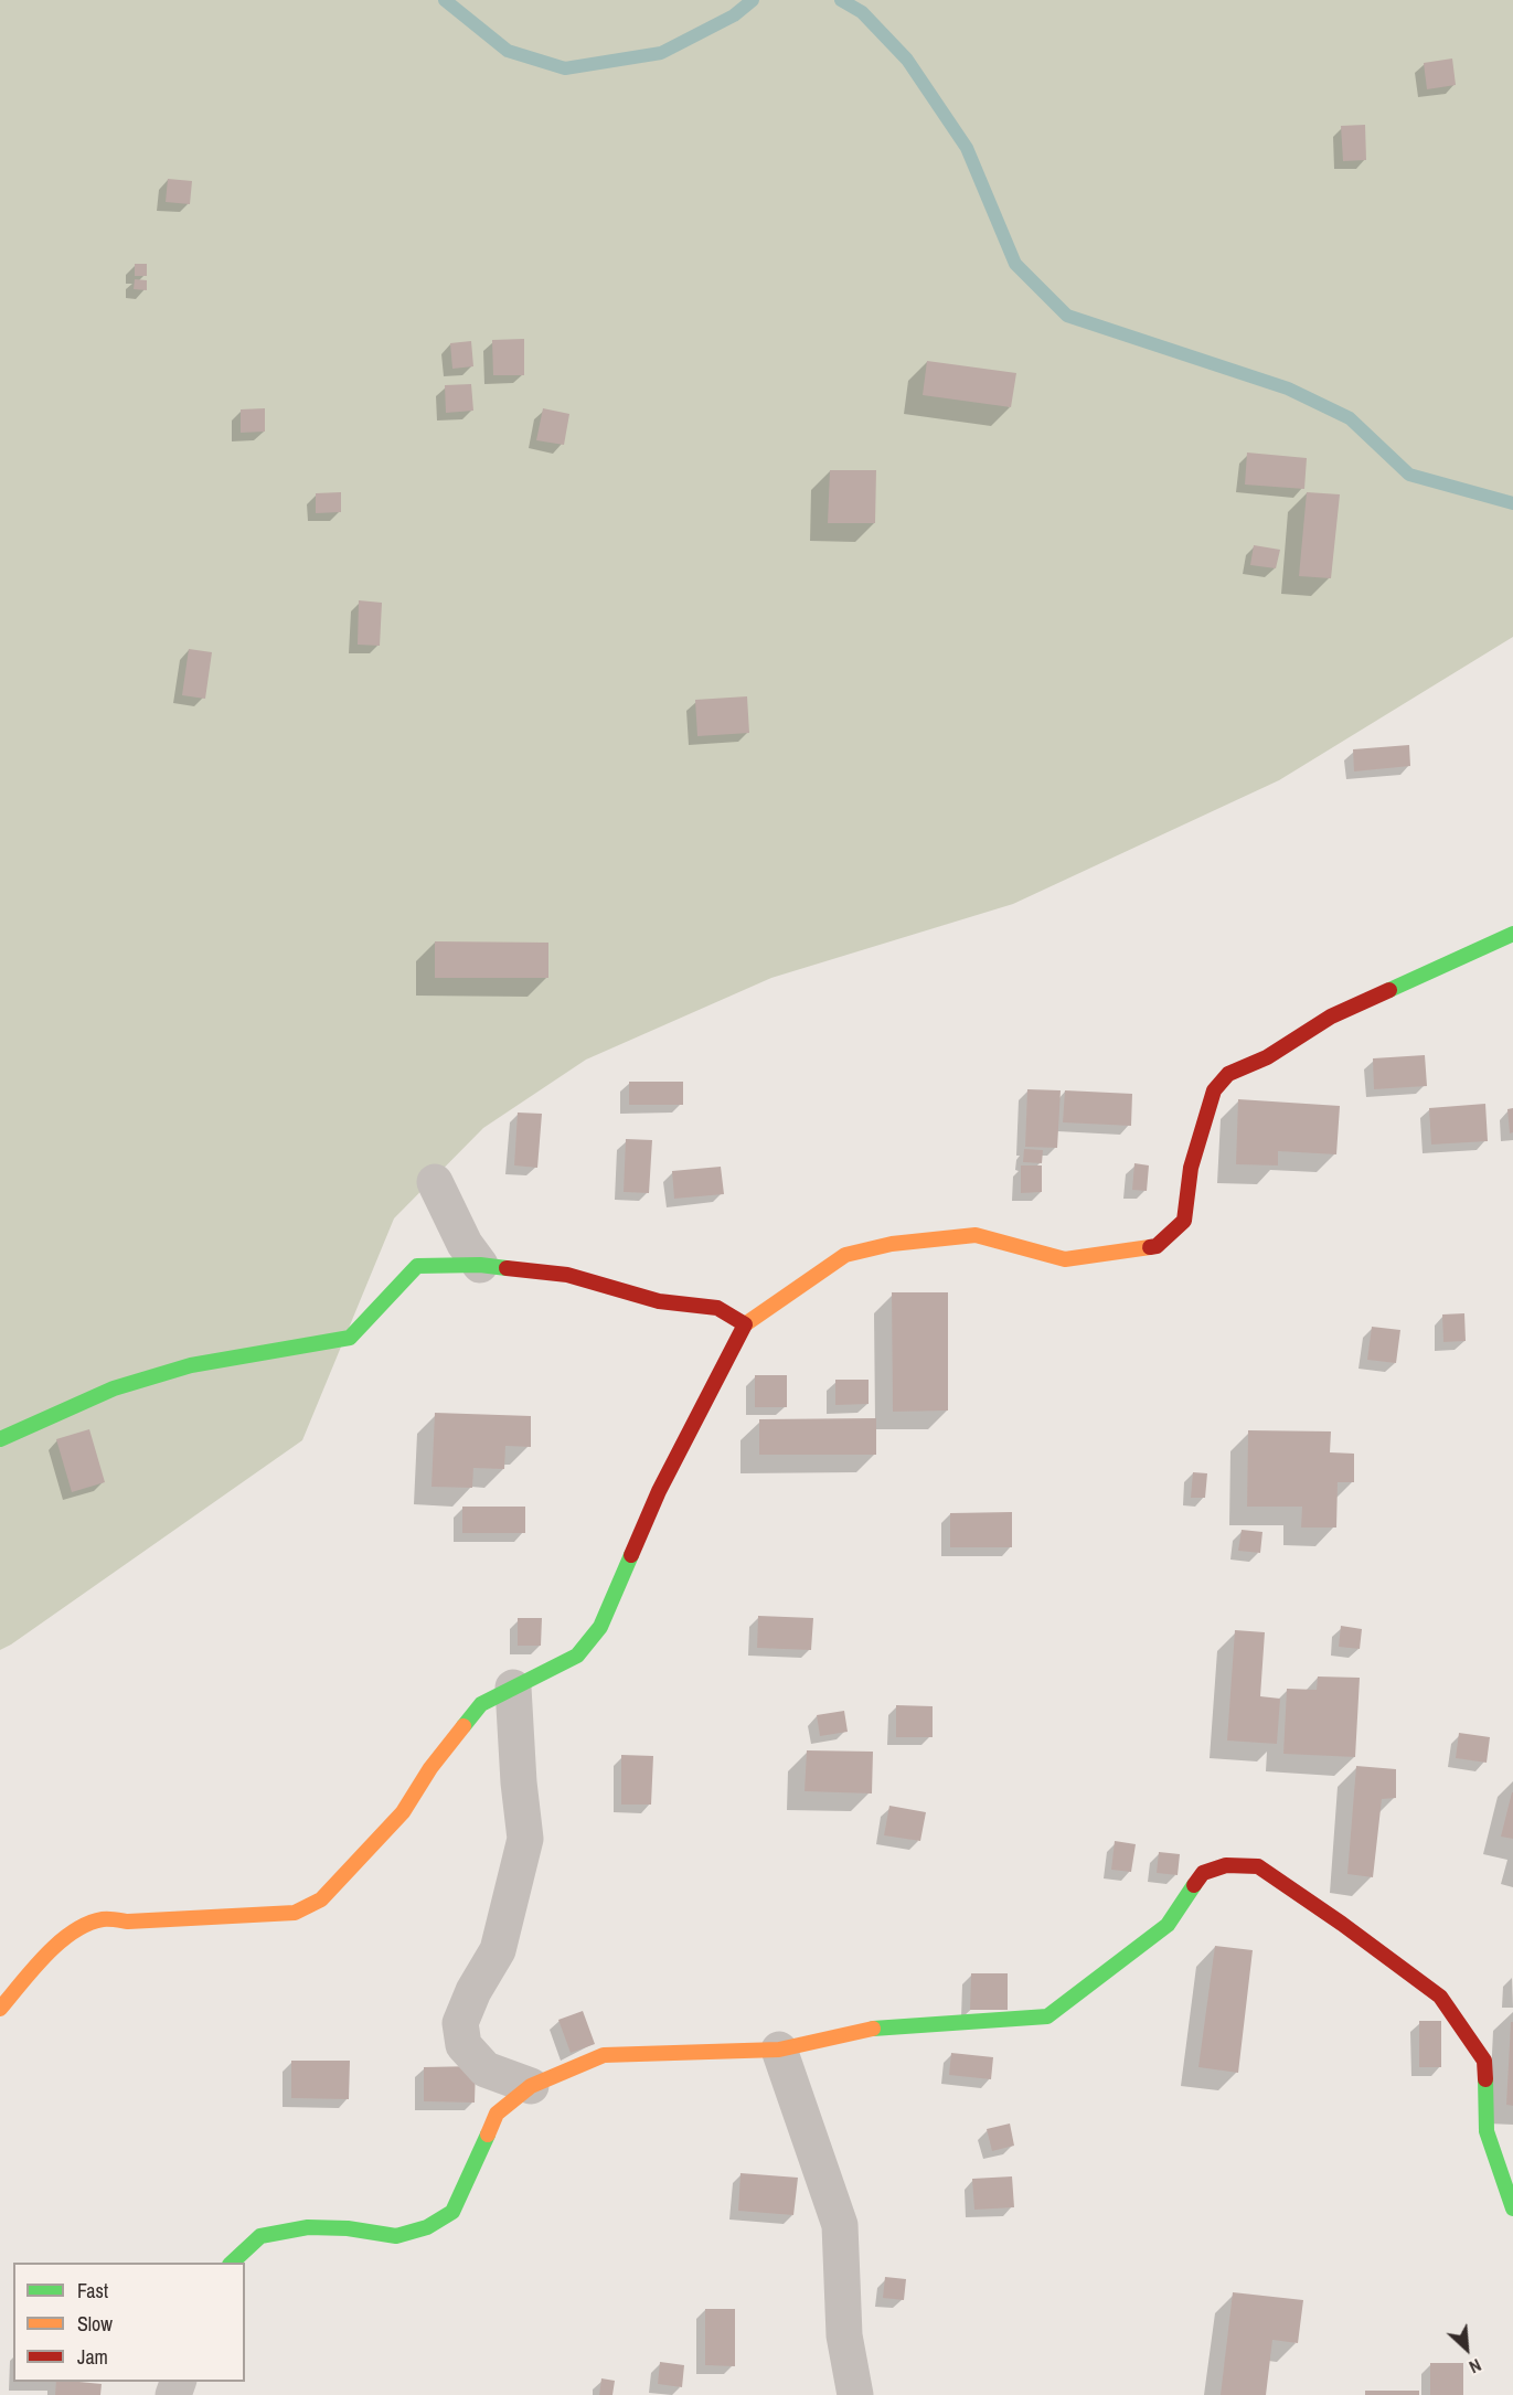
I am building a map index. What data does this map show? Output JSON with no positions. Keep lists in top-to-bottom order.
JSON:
{
  "legend": ["Fast", "Slow", "Jam"],
  "north": "bottom right"
}
